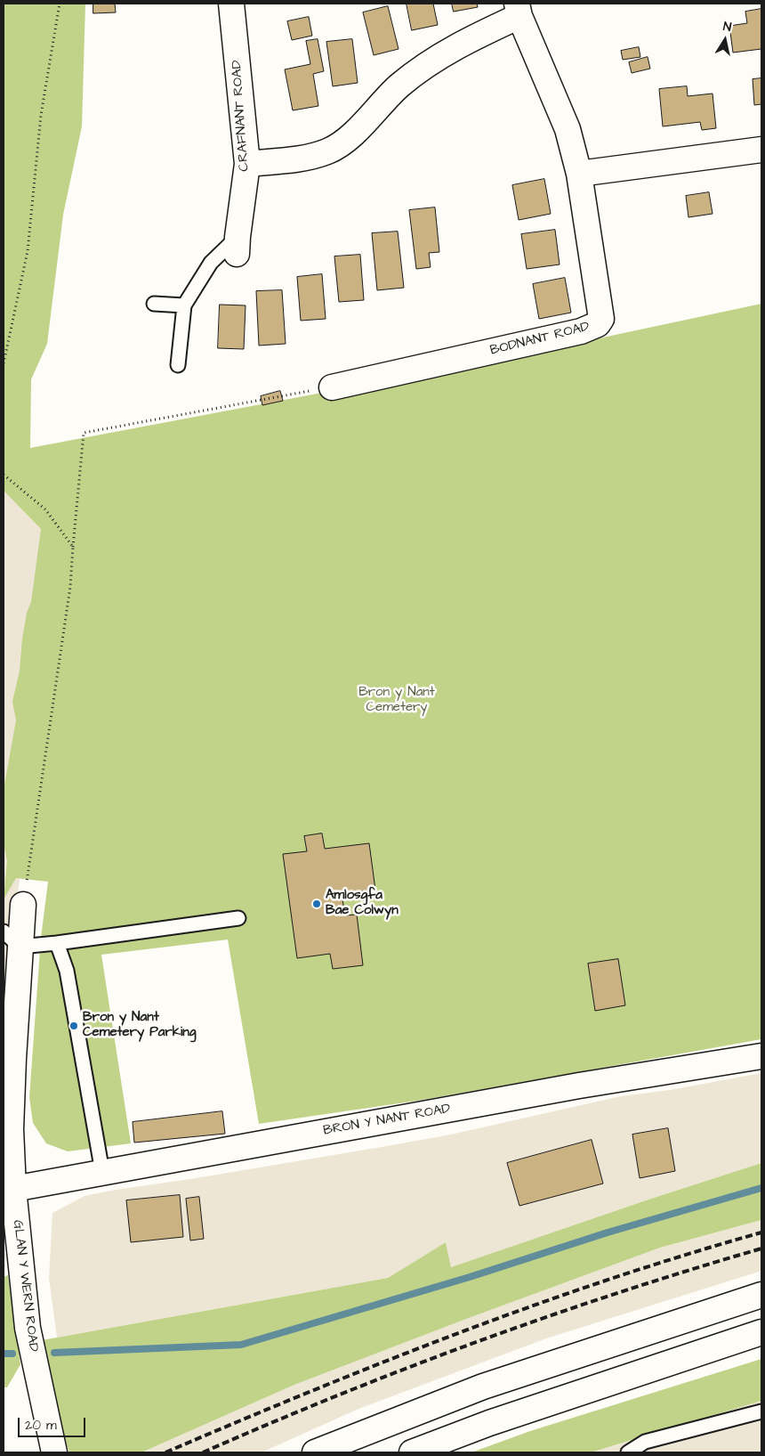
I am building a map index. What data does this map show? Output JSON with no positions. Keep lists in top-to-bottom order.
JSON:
{
  "streets": {
    "main road": [
      "CRAFNANT ROAD",
      "BODNANT ROAD",
      "BRON Y NANT ROAD",
      "GLAN Y WERN ROAD"
    ]
  },
  "crossings": [
    ["BRON Y NANT ROAD", "GLAN Y WERN ROAD"]
  ],
  "parks": ["Bron y Nant Cemetery"],
  "places": ["Amlosgfa Bae Colwyn", "Bron y Nant Cemetery Parking"],
  "scale_bar": "20 m",
  "north": "top"
}
